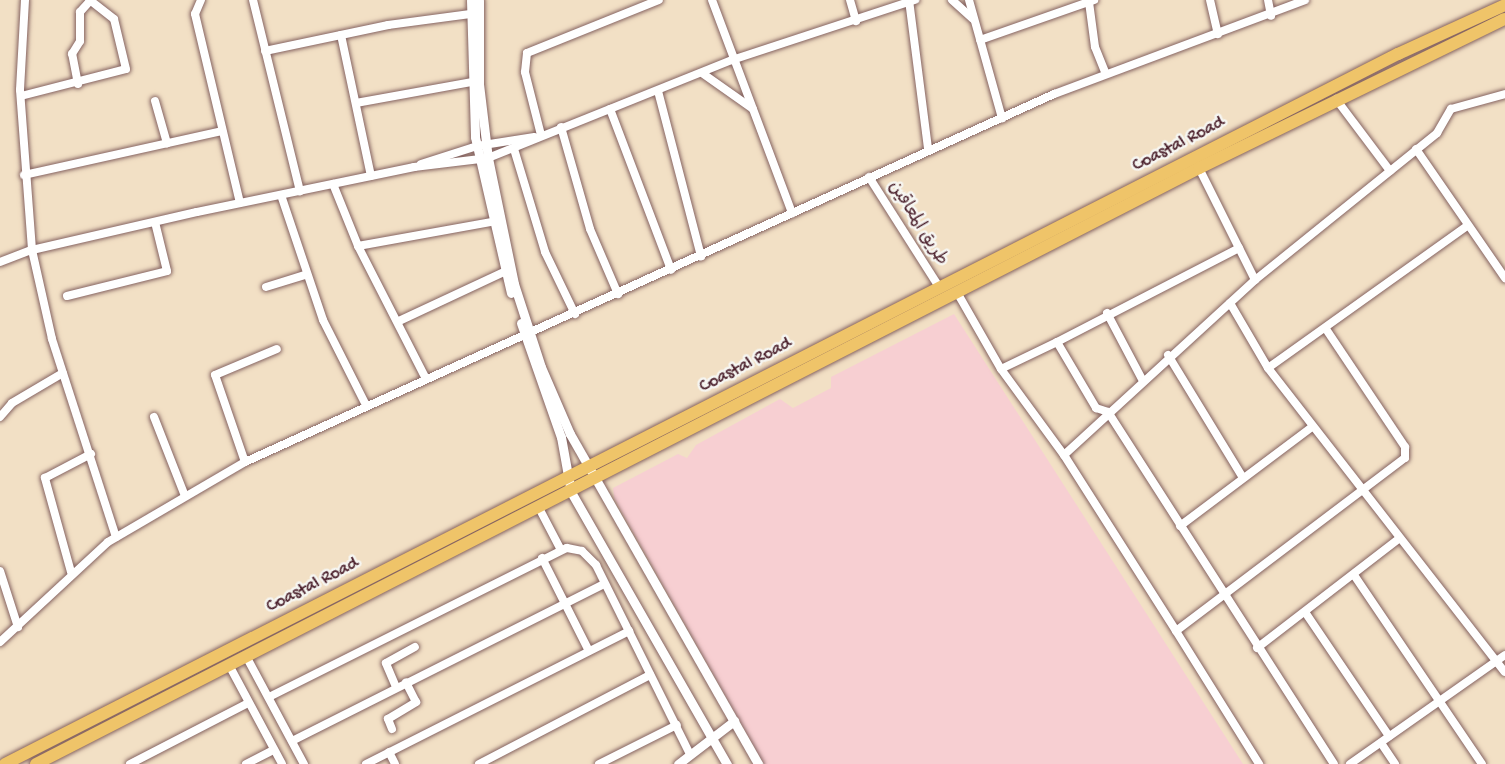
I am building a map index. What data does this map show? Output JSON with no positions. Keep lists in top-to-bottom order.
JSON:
{
  "streets": {
    "highway": ["Coastal Road"],
    "street": ["طريق المعاقين"]
  },
  "crossings": [
    ["Coastal Road", "طريق المعاقين"]
  ]
}
